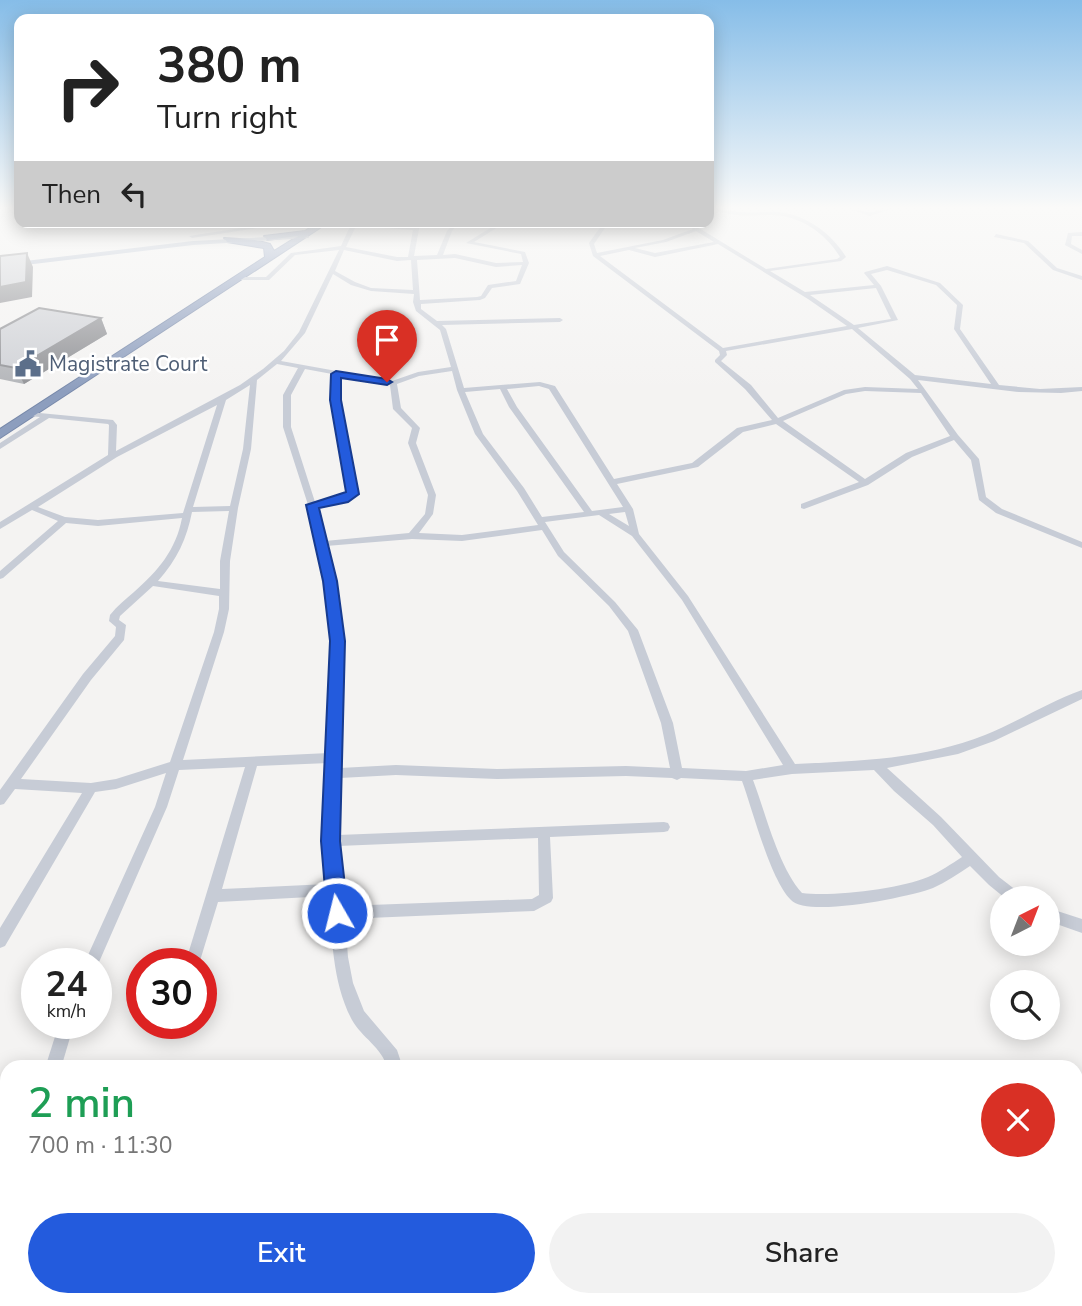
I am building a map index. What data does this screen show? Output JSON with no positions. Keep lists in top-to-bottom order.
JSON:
{
  "places": {
    "public building": ["Magistrate Court"]
  },
  "north": "top right",
  "page": {
    "turn": ["380 m", "Turn right"],
    "then": "Then",
    "speed": "24 km/h",
    "limit": "30",
    "heading": ["2 min", "700 m · 11:30"],
    "buttons": ["Exit", "Share"]
  }
}
